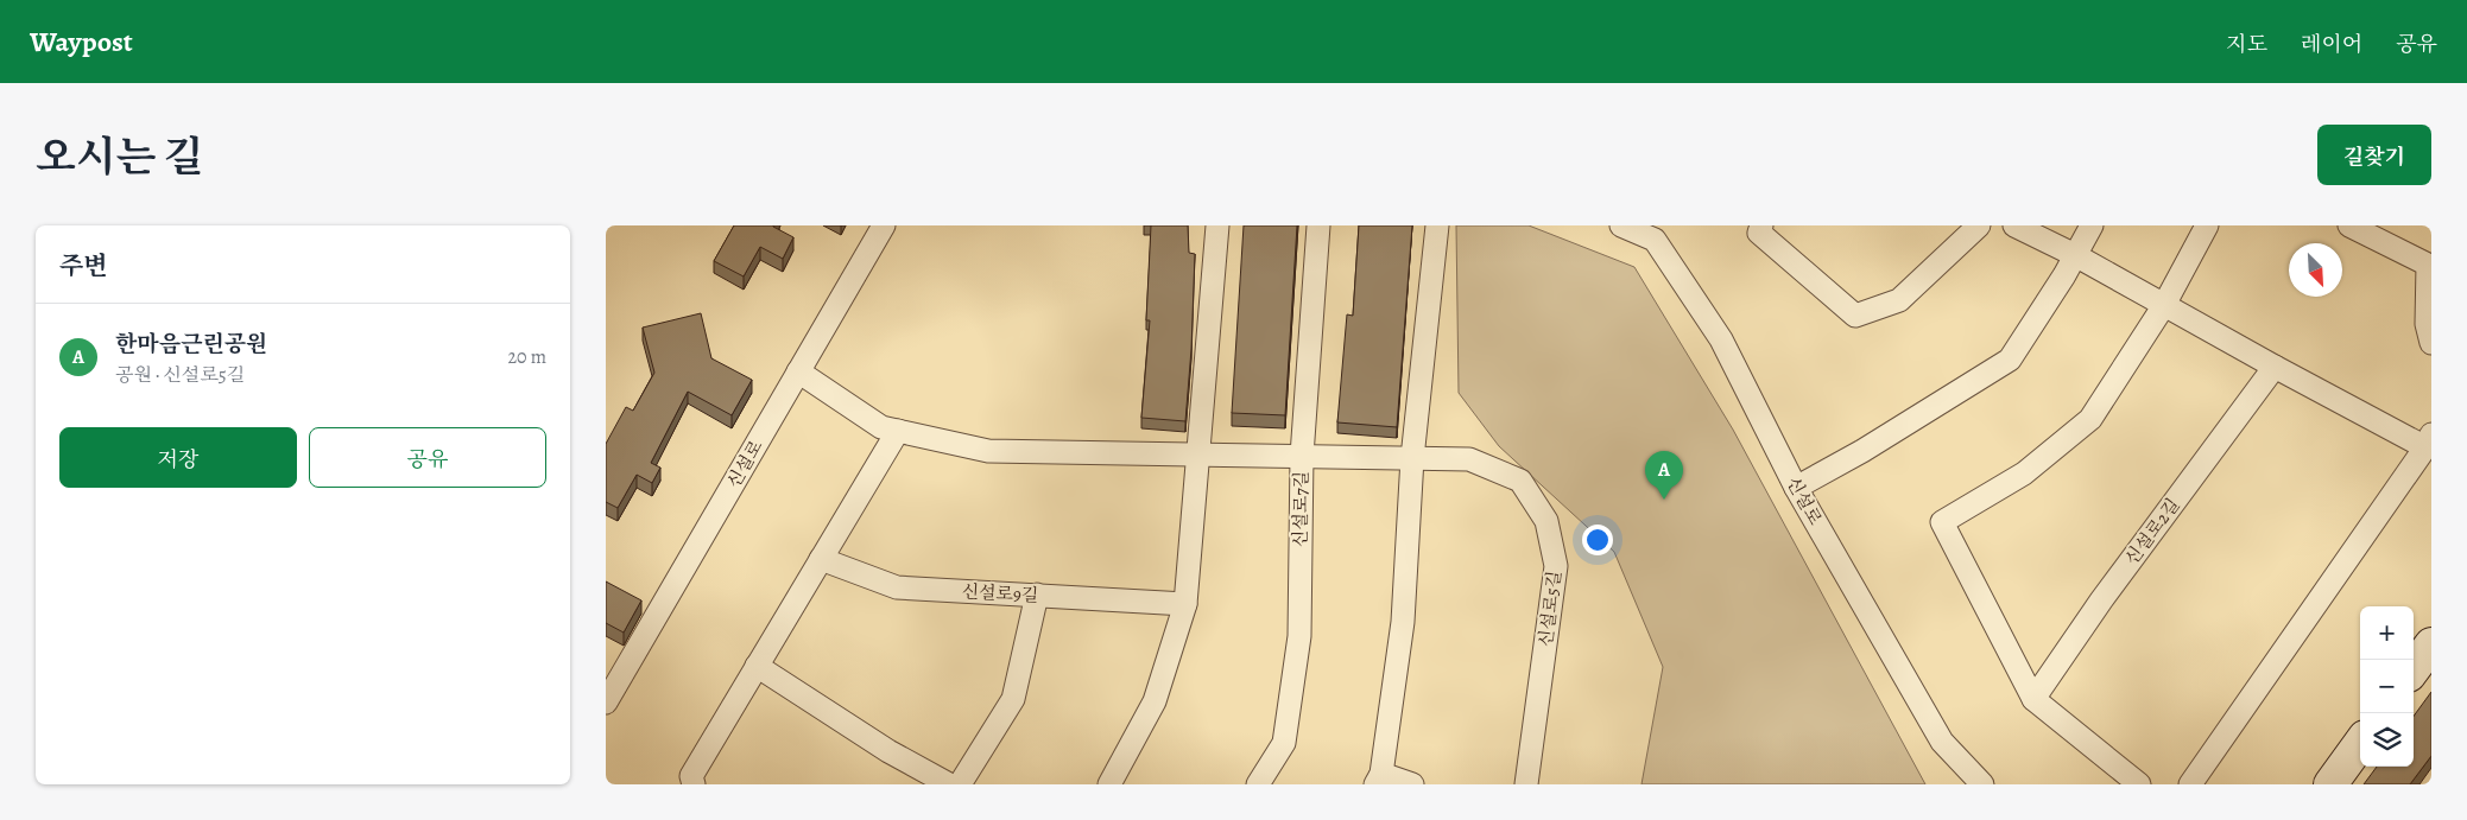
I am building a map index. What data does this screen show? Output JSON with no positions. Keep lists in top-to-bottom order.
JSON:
{
  "streets": {
    "street": [
      "신설로",
      "신설로7길",
      "신설로2길",
      "신설로9길",
      "신설로5길"
    ]
  },
  "north": "bottom right",
  "page": {
    "header": "Waypost",
    "nav": ["지도", "레이어", "공유"],
    "title": "오시는 길",
    "buttons": [
      "길찾기",
      ["저장", "공유"]
    ],
    "heading": "주변",
    "list": [
      {
        "mark": "A",
        "name": "한마음근린공원",
        "note": "공원 · 신설로5길",
        "value": "20 m"
      }
    ],
    "pins": "A",
    "map_buttons": ["+", "−"]
  }
}
